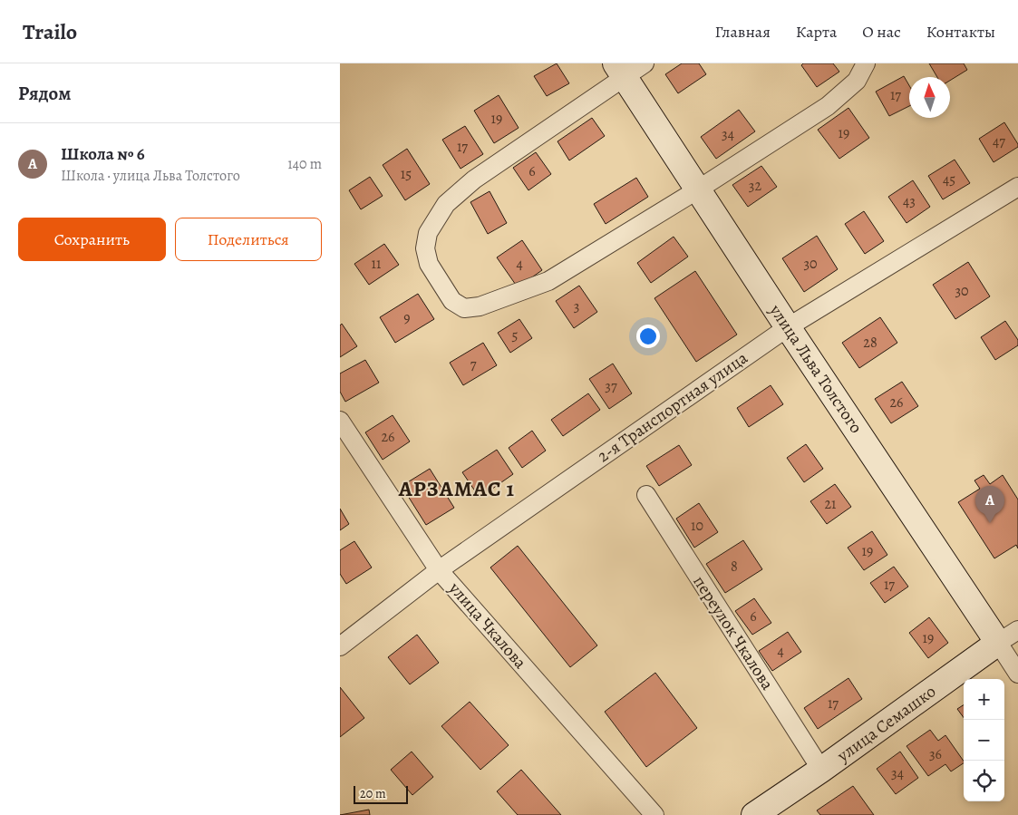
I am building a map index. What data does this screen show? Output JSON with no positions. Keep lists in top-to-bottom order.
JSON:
{
  "streets": {
    "street": [
      "улица Льва Толстого",
      "2-я Транспортная улица",
      "улица Чкалова",
      "переулок Чкалова",
      "улица Семашко"
    ]
  },
  "crossings": [
    ["улица Льва Толстого", "2-я Транспортная улица"],
    ["улица Льва Толстого", "улица Семашко"],
    ["2-я Транспортная улица", "улица Чкалова"],
    ["переулок Чкалова", "улица Семашко"]
  ],
  "districts": ["АРЗАМАС 1"],
  "house_numbers": [
    "17",
    "19",
    "19",
    "34",
    "47",
    "17",
    "6",
    "15",
    "45",
    "32",
    "43",
    "11",
    "4",
    "30",
    "30",
    "3",
    "9",
    "5",
    "28",
    "7",
    "37",
    "26",
    "26",
    "21",
    "10",
    "19",
    "8",
    "17",
    "6",
    "19",
    "4",
    "17",
    "36",
    "34"
  ],
  "scale_bar": "20 m",
  "north": "top",
  "page": {
    "header": "Trailo",
    "nav": [
      "Главная",
      "Карта",
      "О нас",
      "Контакты"
    ],
    "heading": "Рядом",
    "list": [
      {
        "mark": "A",
        "name": "Школа № 6",
        "note": "Школа · улица Льва Толстого",
        "value": "140 m"
      }
    ],
    "buttons": ["Сохранить", "Поделиться"],
    "pins": "A",
    "map_buttons": ["+", "−"],
    "scale": "20 m"
  }
}
